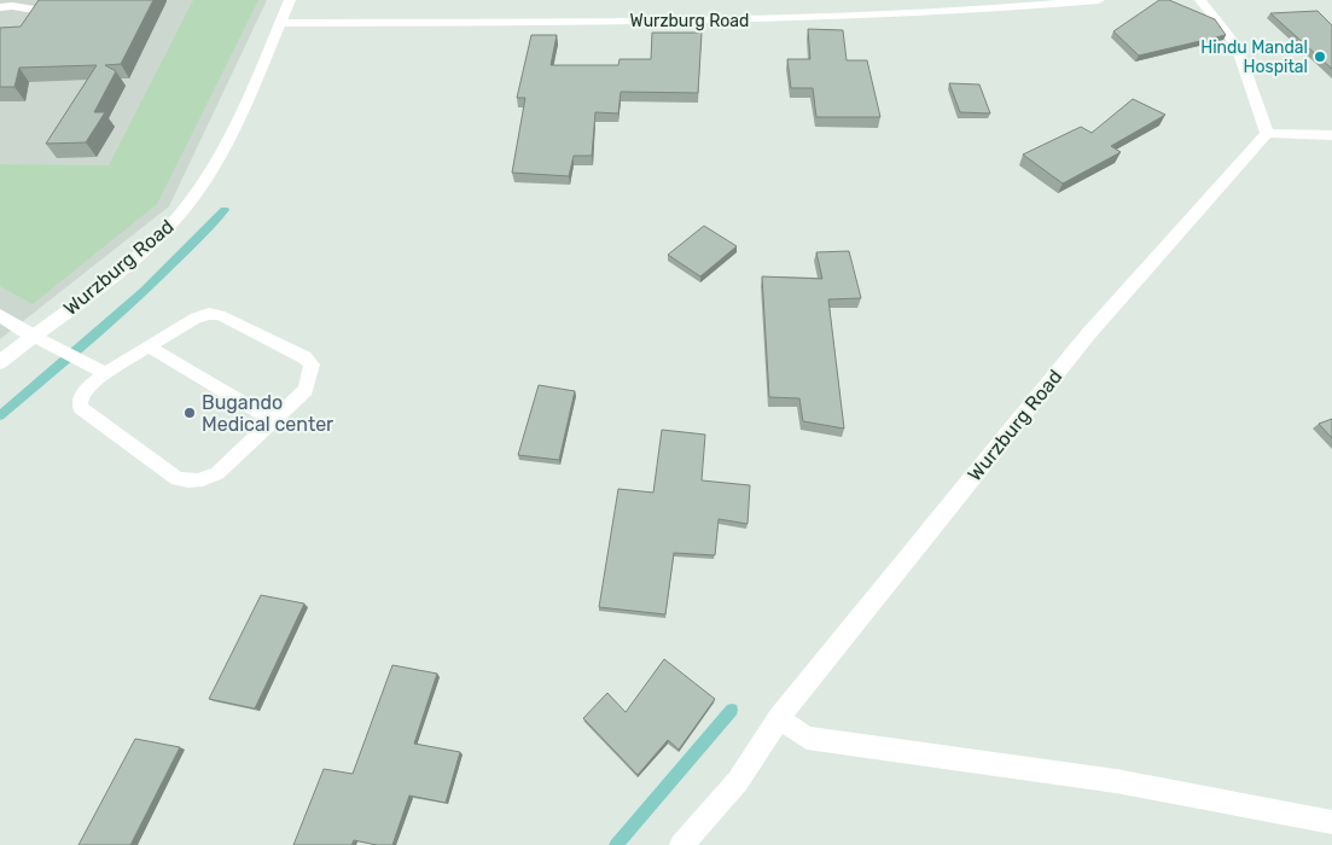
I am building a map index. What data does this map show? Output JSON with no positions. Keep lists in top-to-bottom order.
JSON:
{
  "streets": {
    "street": ["Wurzburg Road"]
  },
  "places": ["Hindu Mandal Hospital", "Bugando Medical center"]
}
